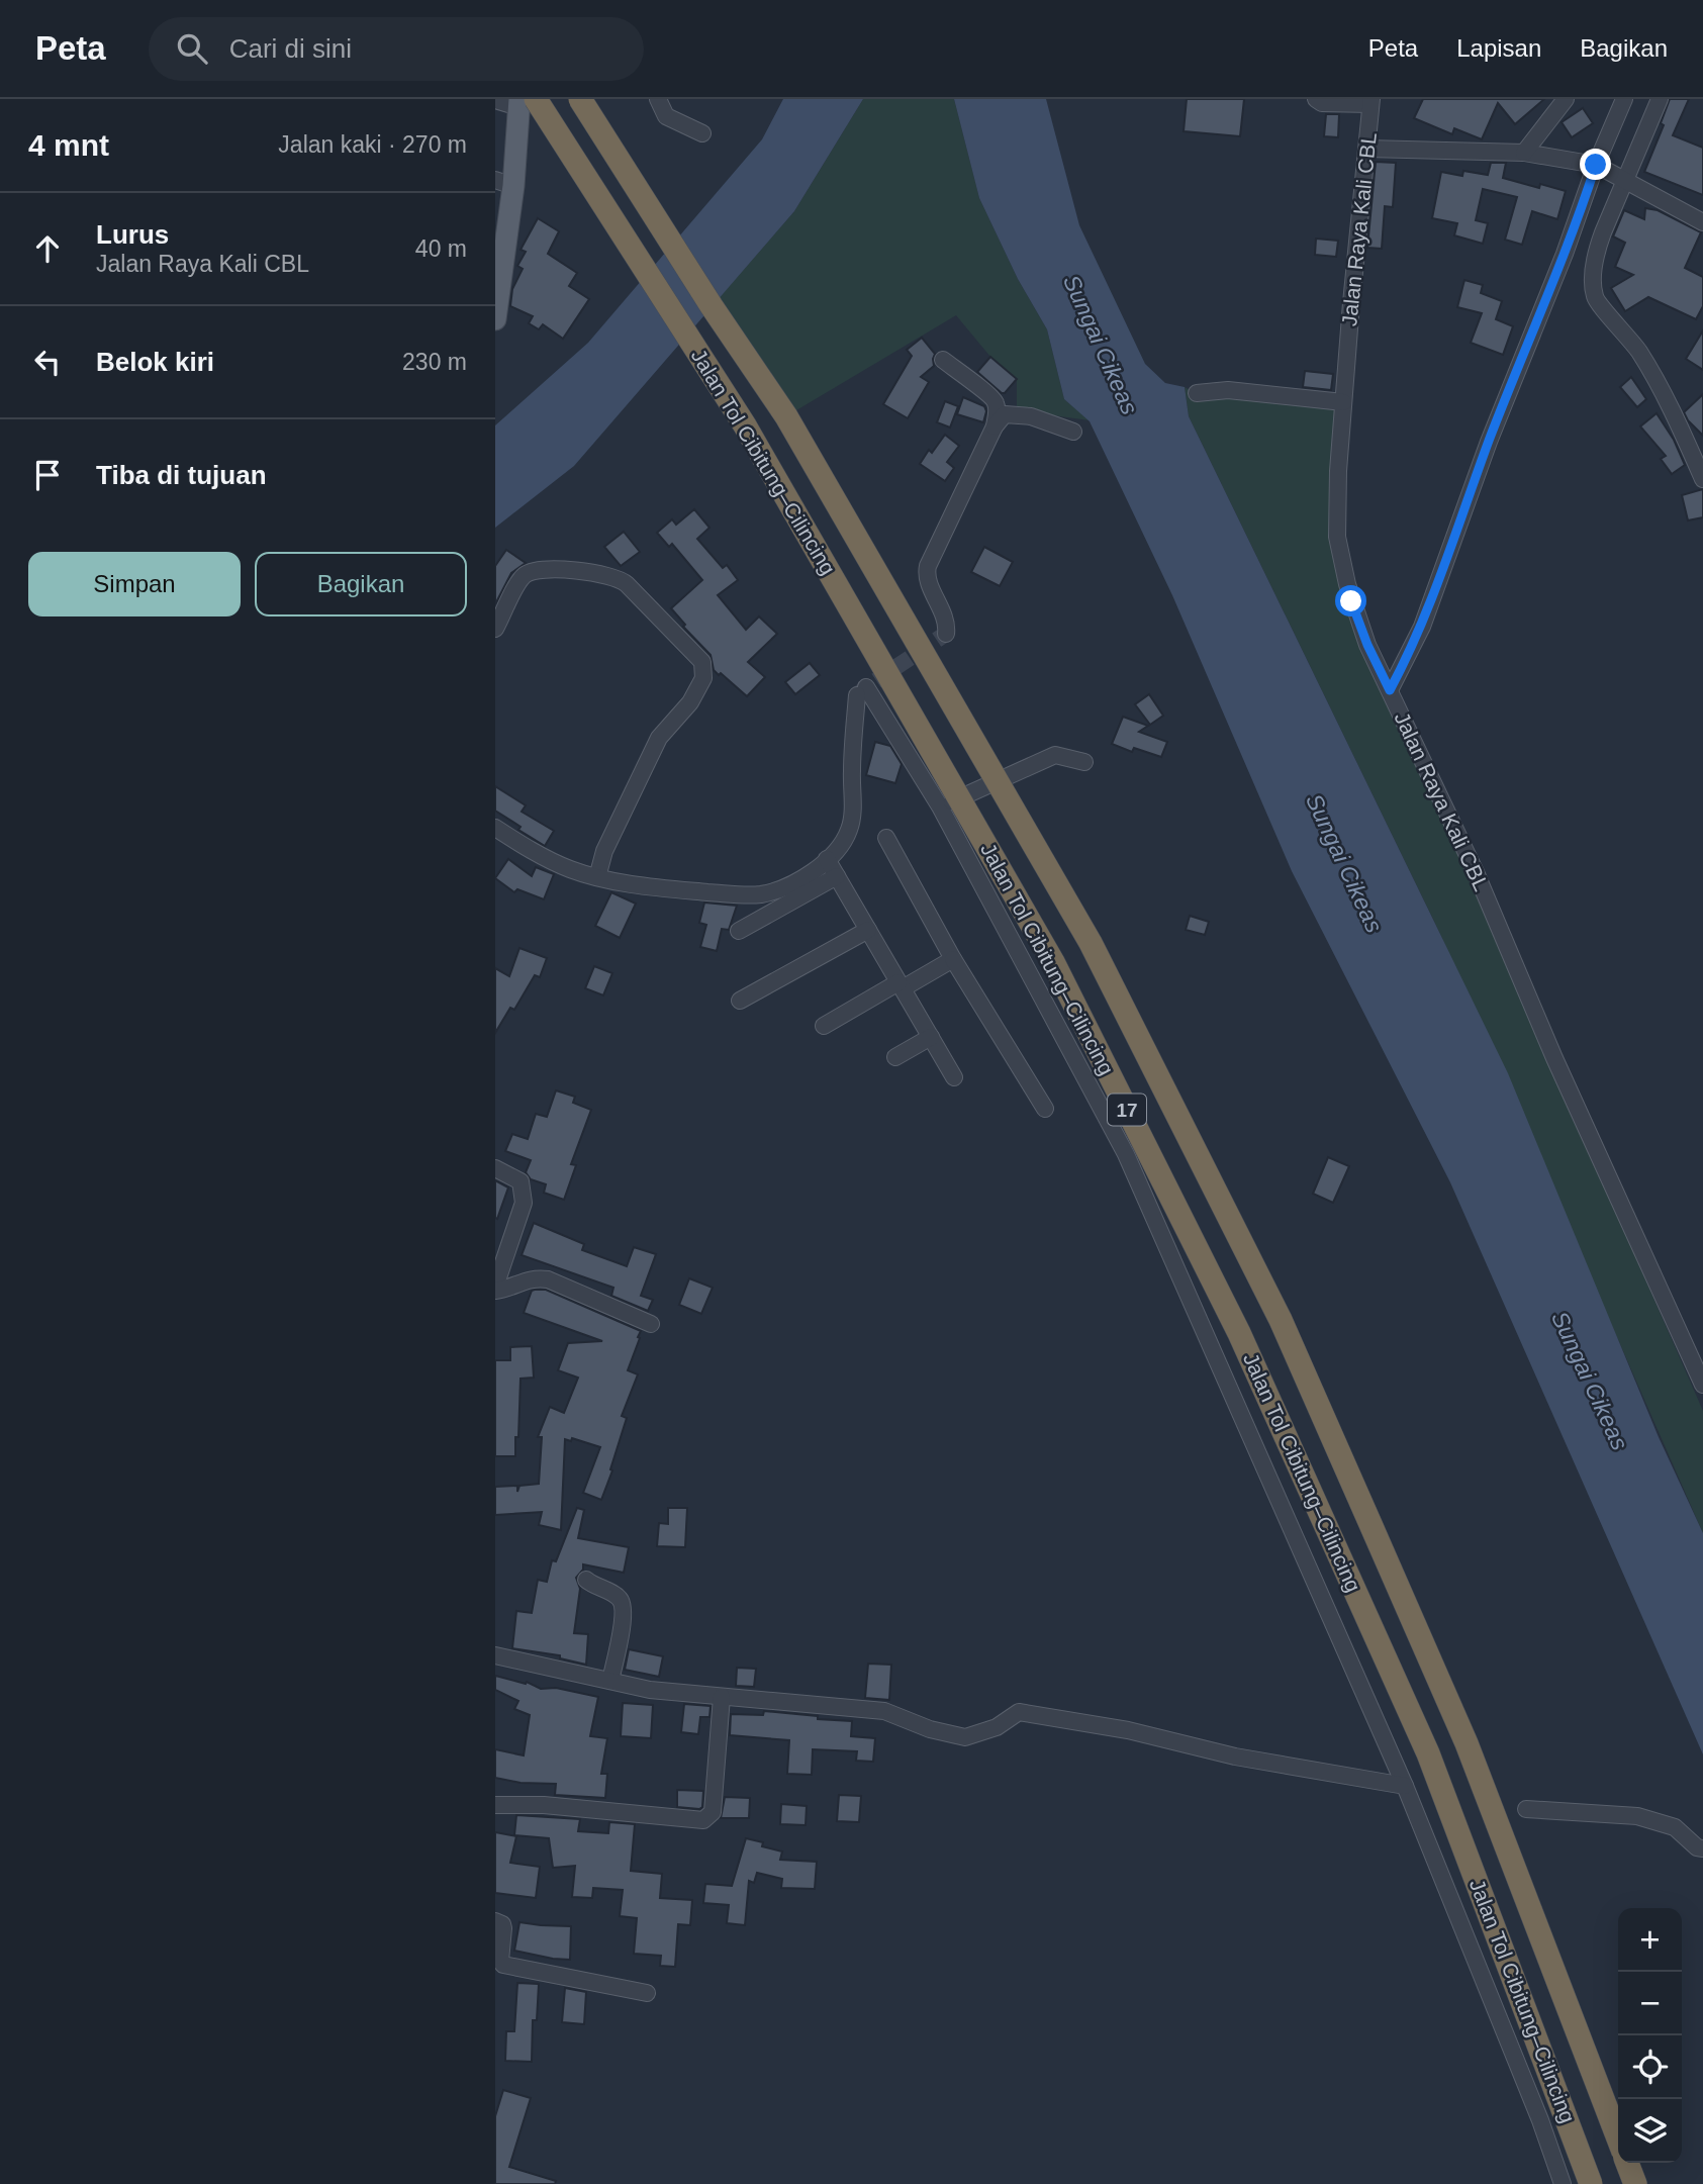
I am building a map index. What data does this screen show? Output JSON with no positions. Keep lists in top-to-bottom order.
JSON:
{
  "streets": {
    "highway": ["Jalan Tol Cibitung–Cilincing", "17"],
    "street": ["Jalan Raya Kali CBL"]
  },
  "water": ["Sungai Cikeas"],
  "page": {
    "header": "Peta",
    "search": "Cari di sini",
    "nav": ["Peta", "Lapisan", "Bagikan"],
    "heading": ["4 mnt", "Jalan kaki · 270 m"],
    "list": [
      ["Lurus", "Jalan Raya Kali CBL", "40 m"],
      ["Belok kiri", "230 m"],
      "Tiba di tujuan"
    ],
    "buttons": ["Simpan", "Bagikan"],
    "map_buttons": ["+", "−"]
  }
}
